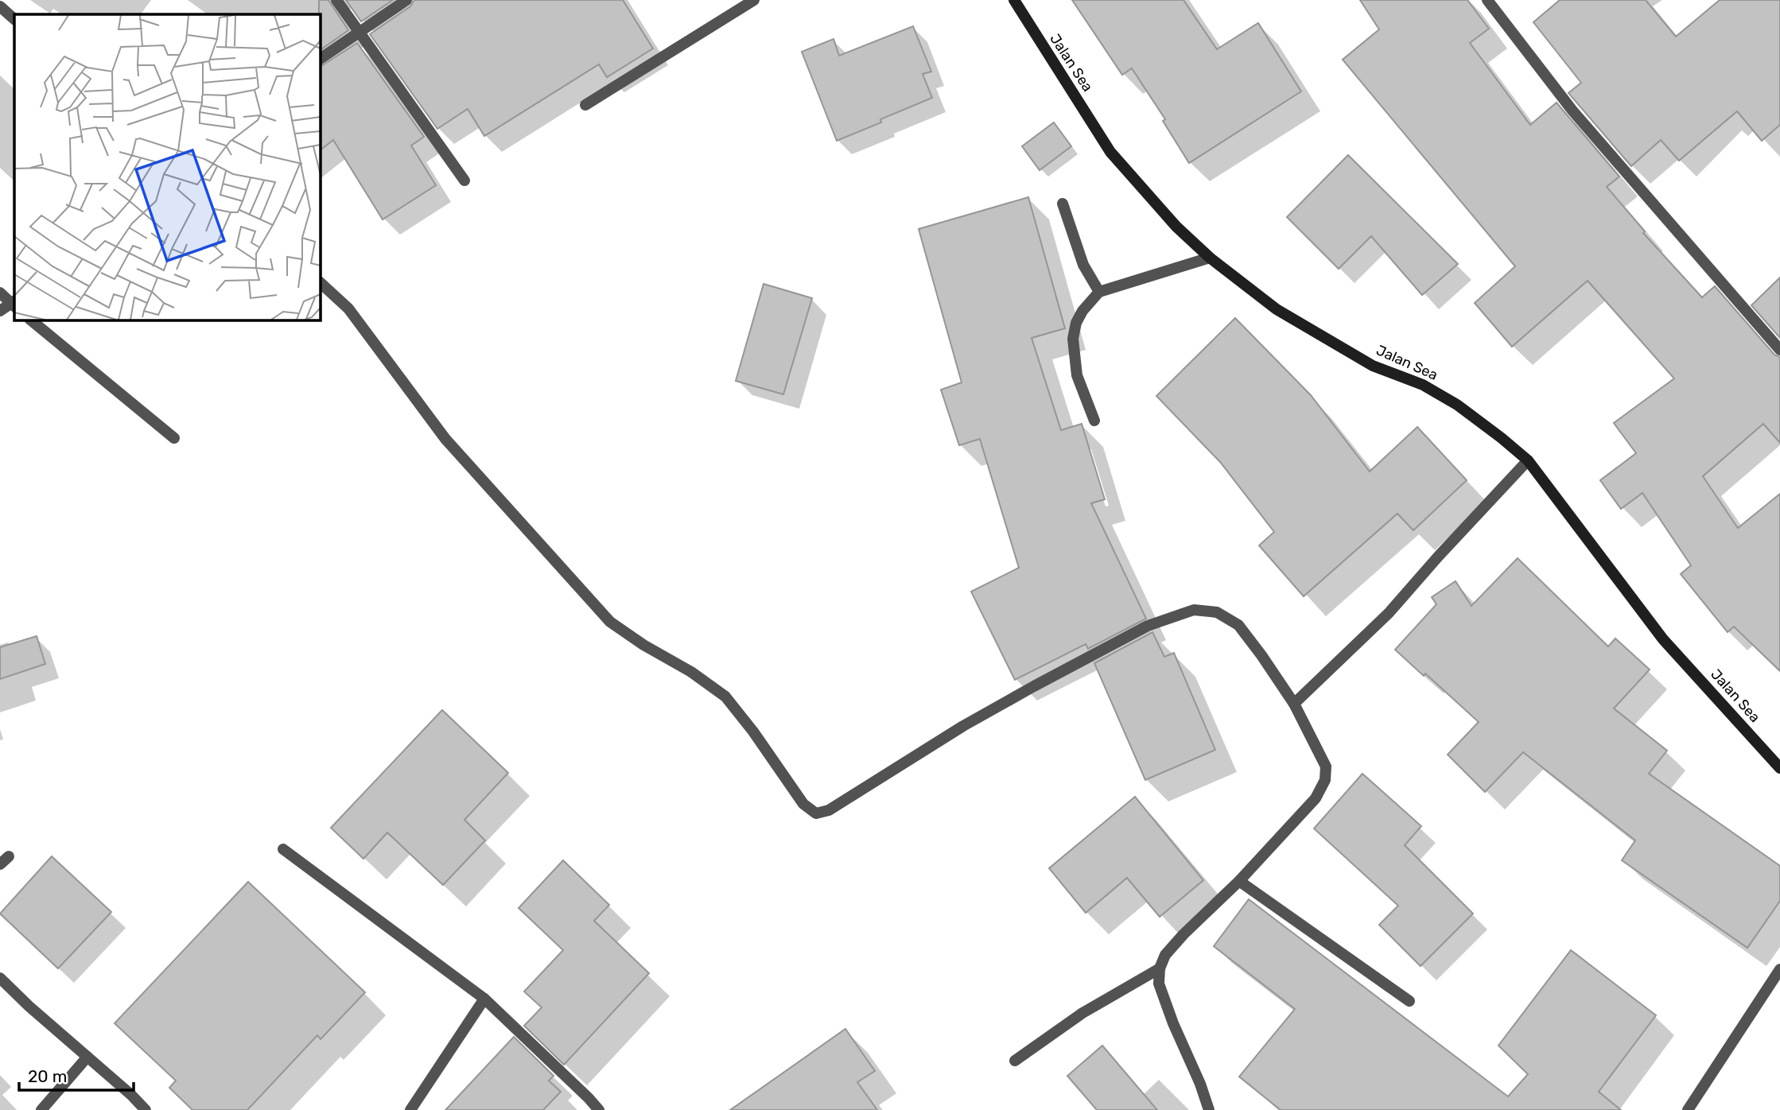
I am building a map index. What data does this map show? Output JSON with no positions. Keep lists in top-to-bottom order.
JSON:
{
  "streets": {
    "main road": ["Jalan Sea"]
  },
  "scale_bar": "20 m"
}
